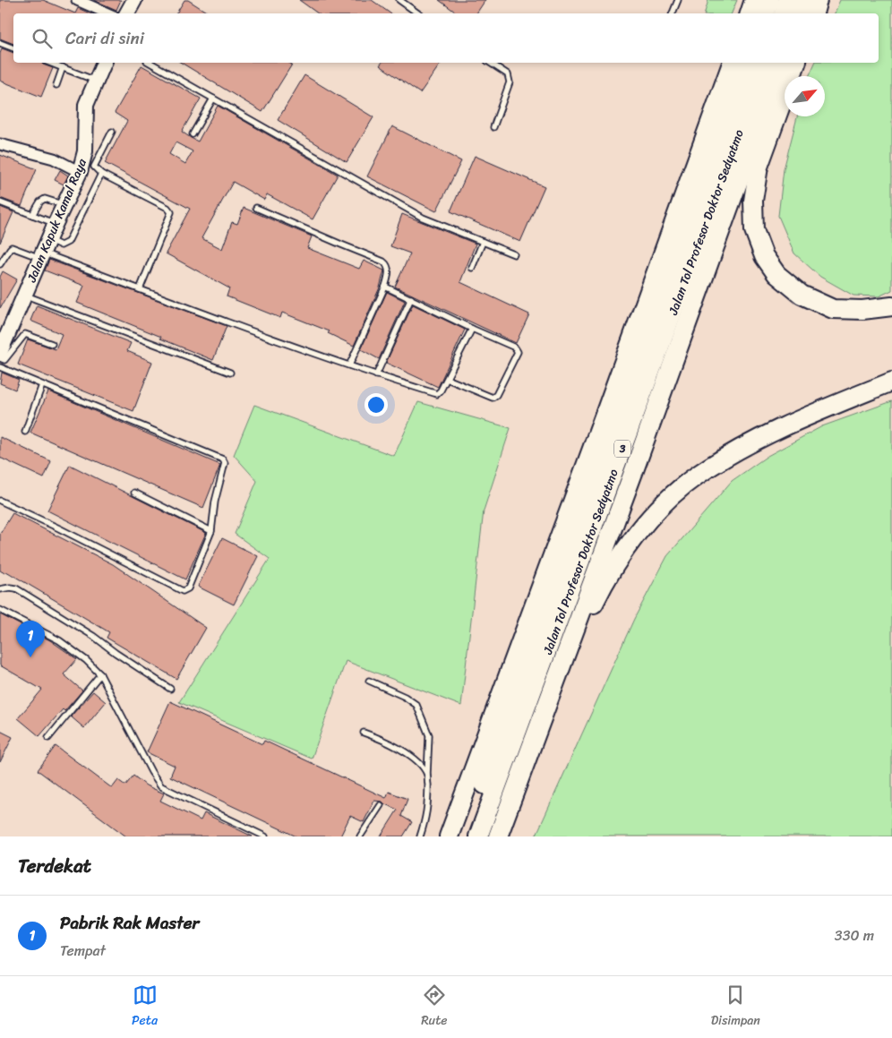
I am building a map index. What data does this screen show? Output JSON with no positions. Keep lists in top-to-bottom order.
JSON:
{
  "streets": {
    "highway": ["Jalan Tol Profesor Doktor Sedyatmo", "3"],
    "main road": ["Jalan Kapuk Kamal Raya"]
  },
  "north": "top right",
  "page": {
    "search": "Cari di sini",
    "pins": "1",
    "heading": "Terdekat",
    "list": [
      {
        "mark": "1",
        "name": "Pabrik Rak Master",
        "note": "Tempat",
        "value": "330 m"
      }
    ],
    "nav": ["Peta", "Rute", "Disimpan"]
  }
}
